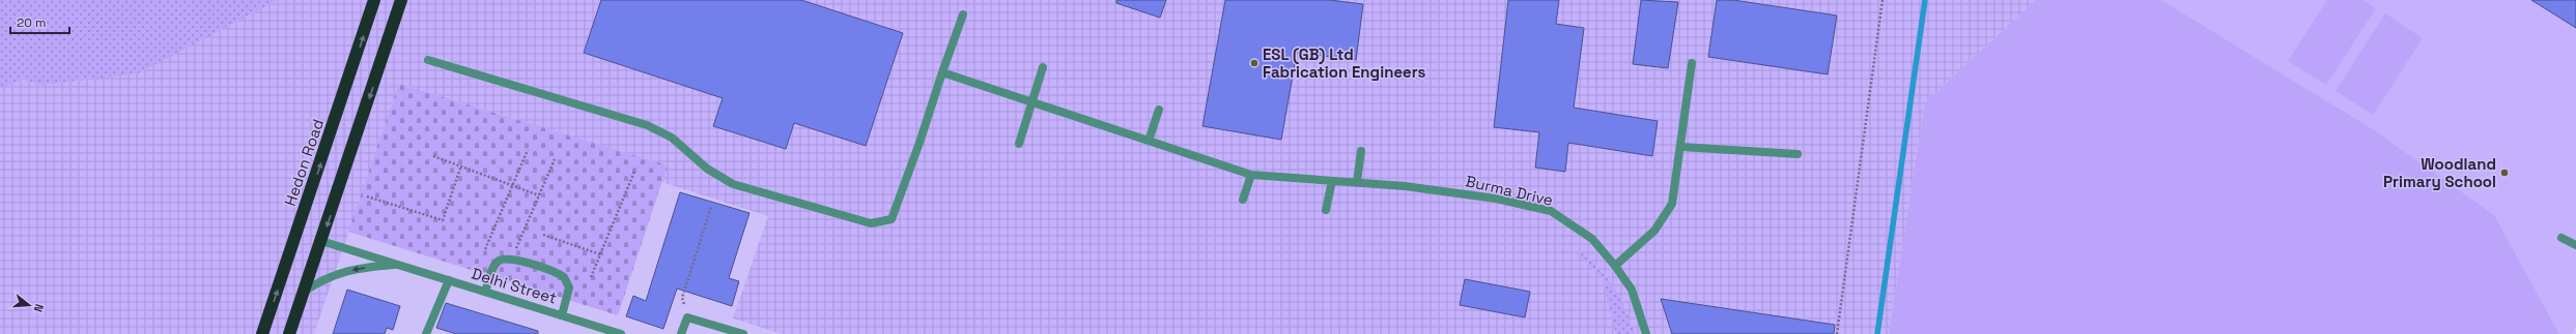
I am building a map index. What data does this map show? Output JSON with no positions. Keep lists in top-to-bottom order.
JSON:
{
  "streets": {
    "highway": ["Hedon Road"],
    "street": ["Burma Drive", "Delhi Street"]
  },
  "places": ["ESL (GB) Ltd Fabrication Engineers", "Woodland Primary School"],
  "scale_bar": "20 m",
  "north": "right"
}
